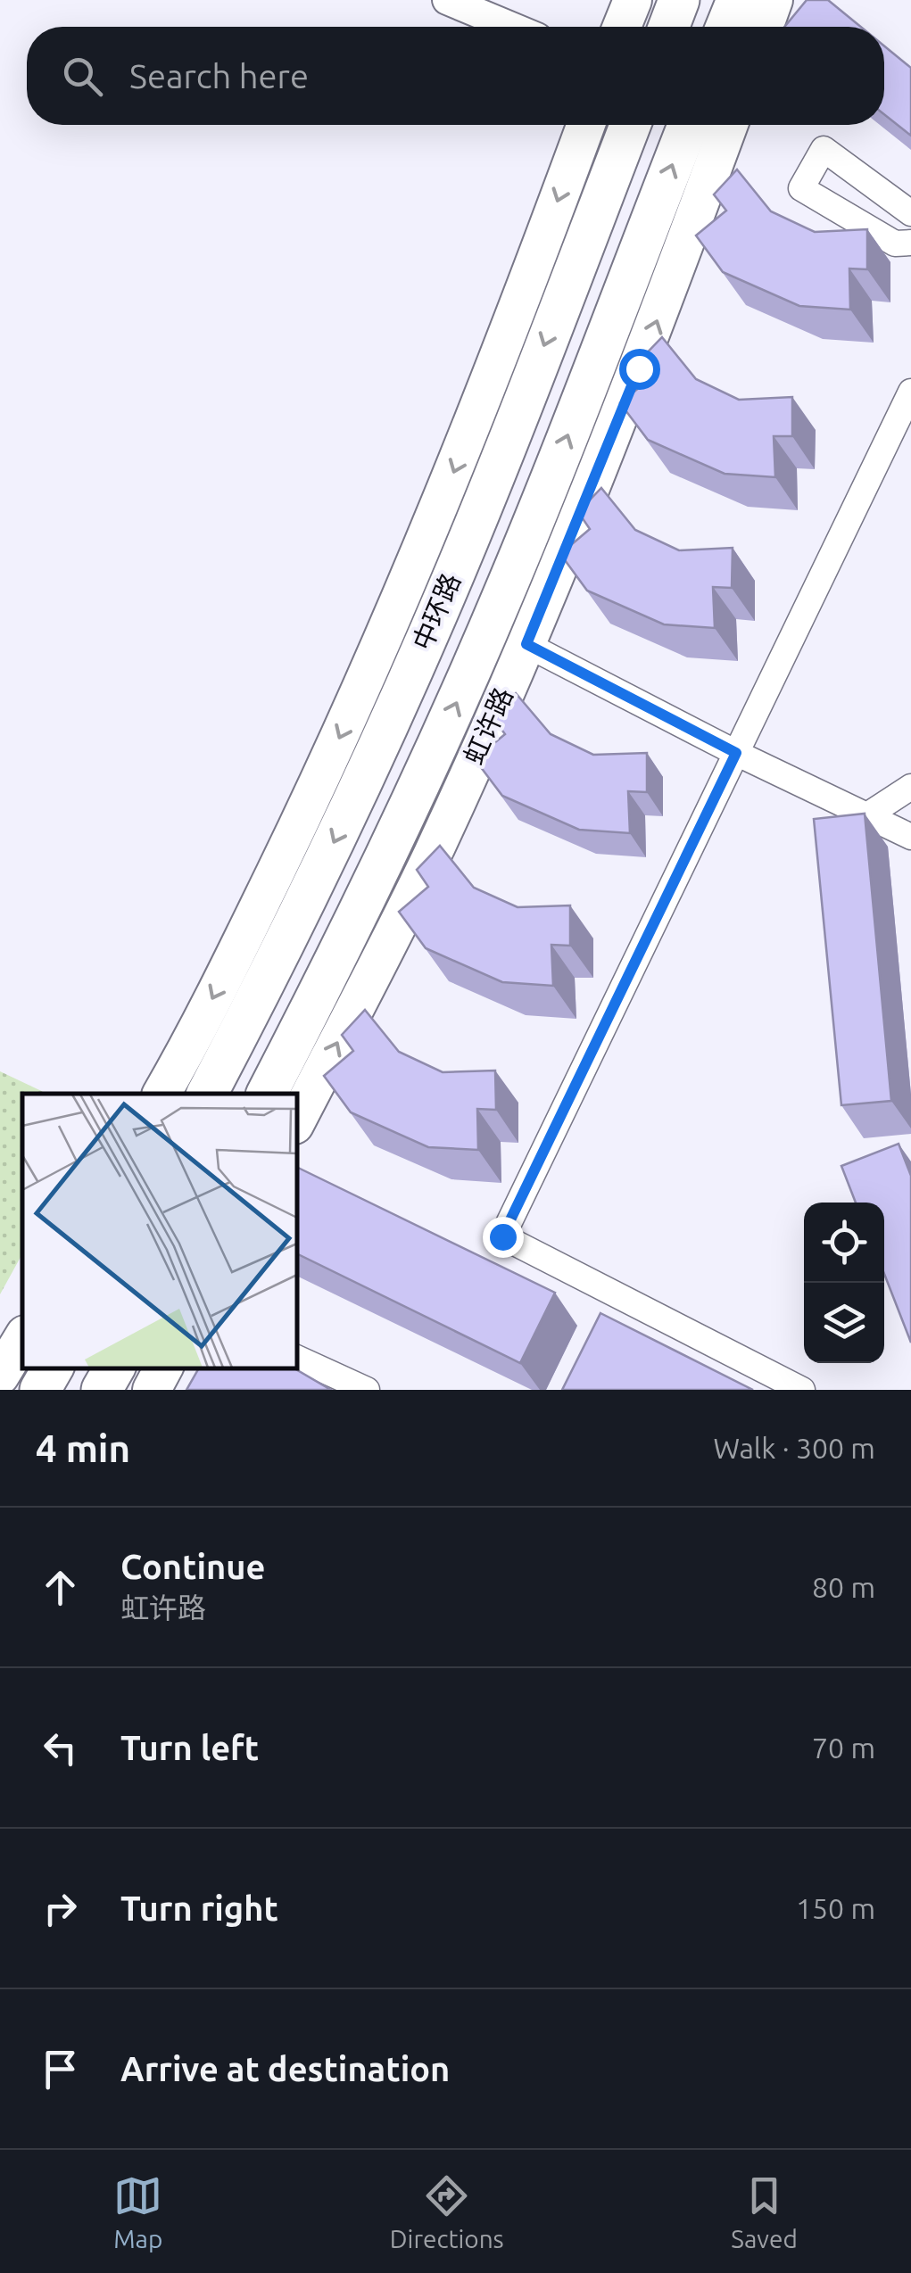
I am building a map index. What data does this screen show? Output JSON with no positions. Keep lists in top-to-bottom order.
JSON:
{
  "streets": {
    "highway": ["中环路"],
    "main road": ["虹许路"]
  },
  "page": {
    "search": "Search here",
    "heading": ["4 min", "Walk · 300 m"],
    "list": [
      ["Continue", "虹许路", "80 m"],
      ["Turn left", "70 m"],
      ["Turn right", "150 m"],
      "Arrive at destination"
    ],
    "nav": ["Map", "Directions", "Saved"]
  }
}
